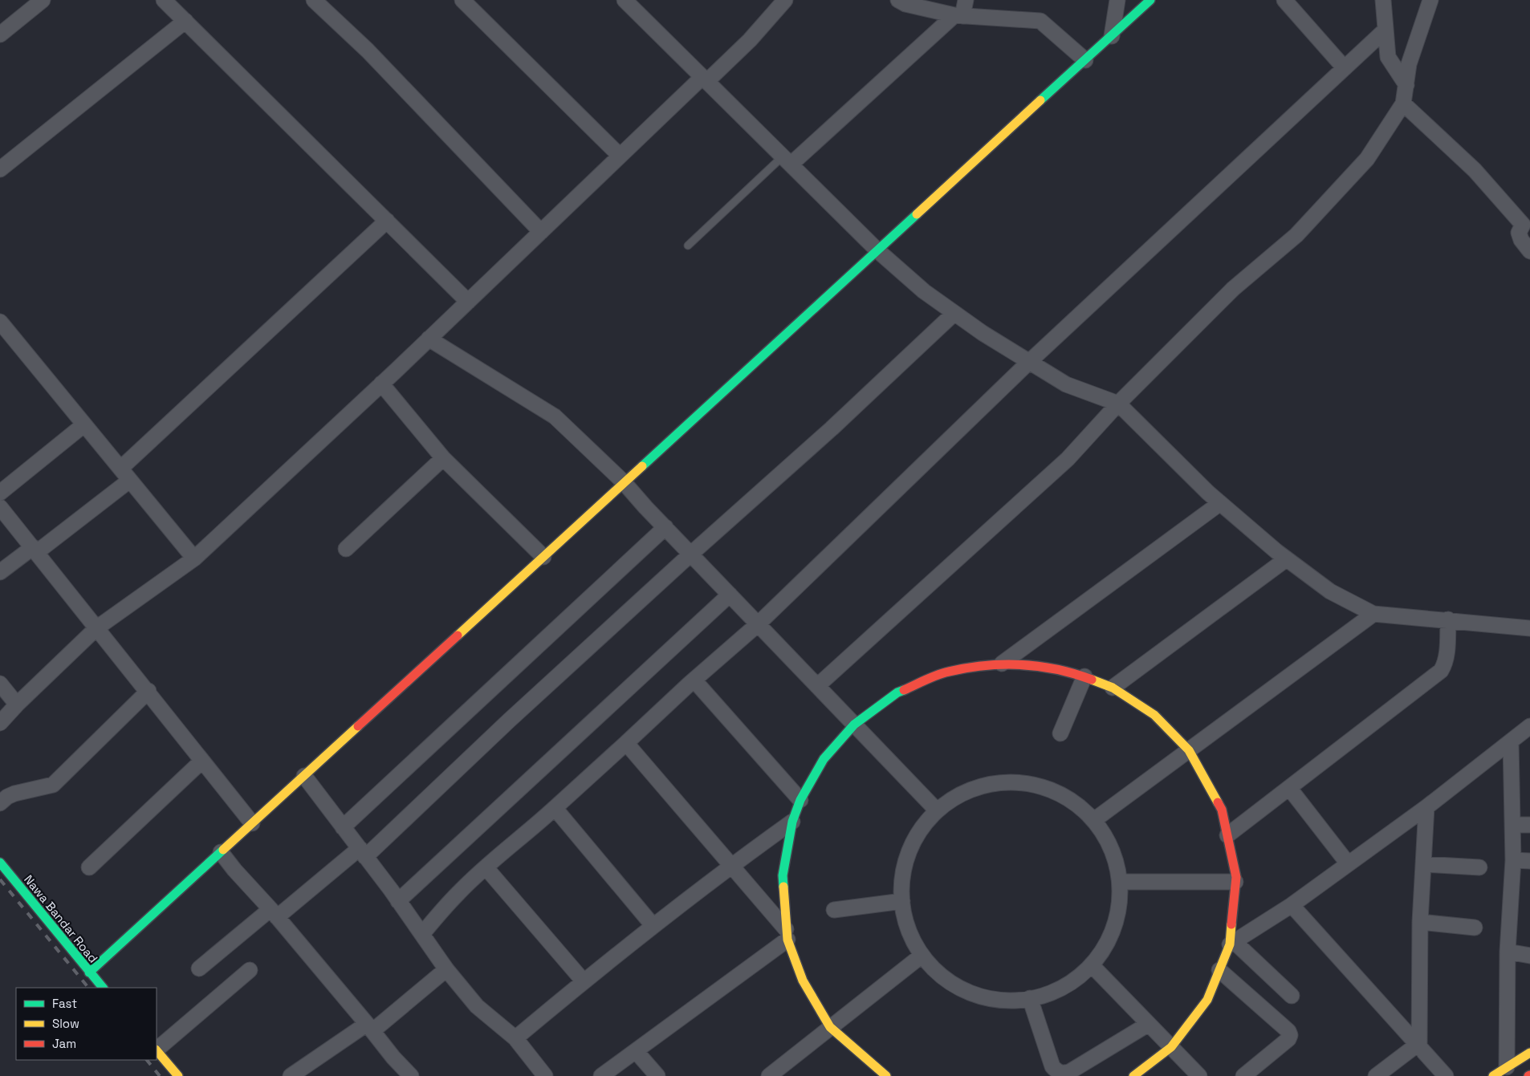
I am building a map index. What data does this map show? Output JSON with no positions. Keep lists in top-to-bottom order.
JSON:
{
  "streets": {
    "main road": ["Nawa Bandar Road"]
  },
  "legend": ["Fast", "Slow", "Jam"]
}
